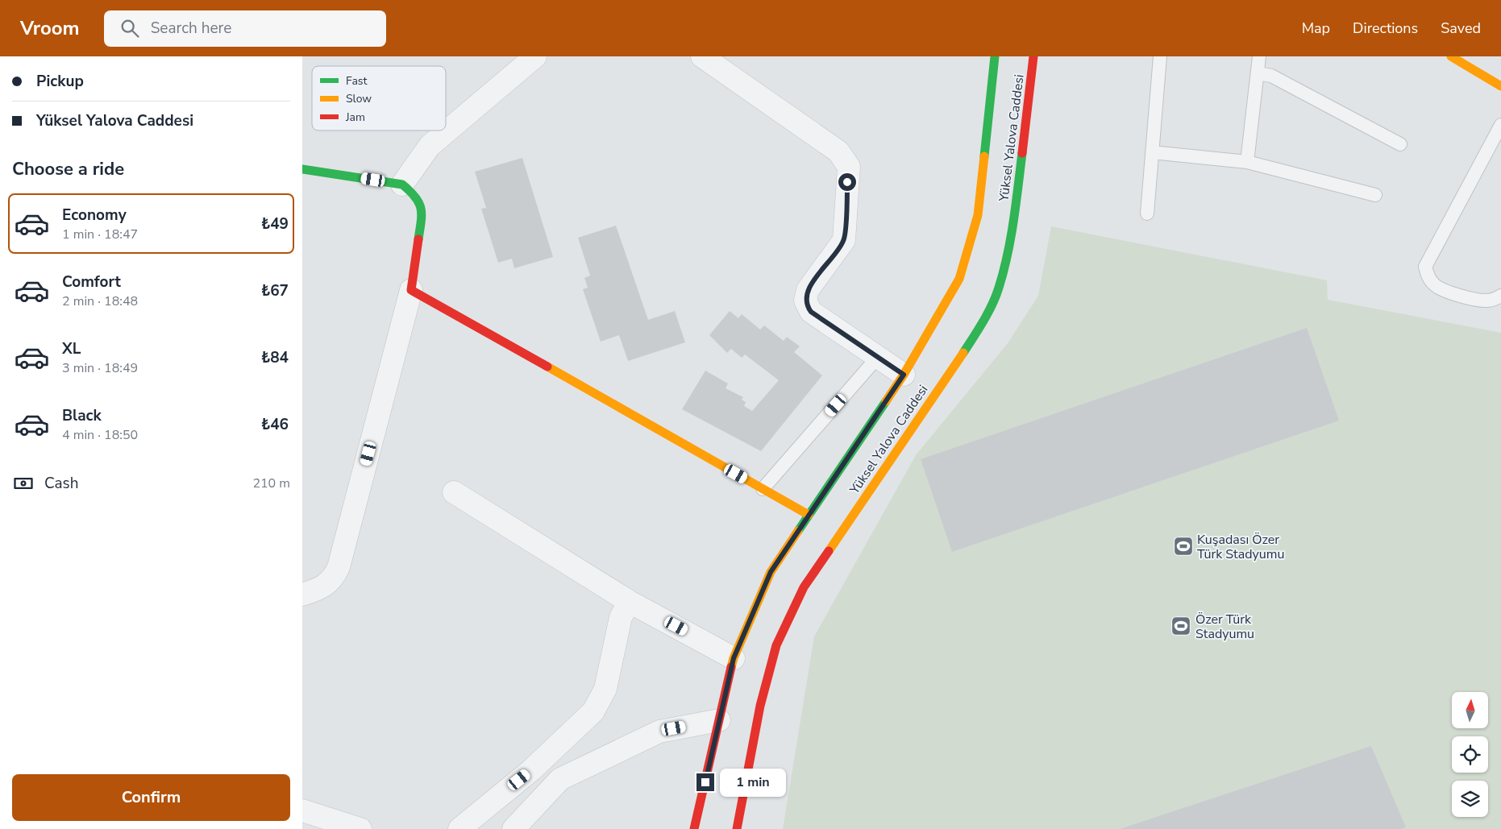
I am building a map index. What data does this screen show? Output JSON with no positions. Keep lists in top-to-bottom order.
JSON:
{
  "streets": {
    "main road": ["Yüksel Yalova Caddesi"]
  },
  "places": {
    "sports": ["Kuşadası Özer Türk Stadyumu", "Özer Türk Stadyumu"]
  },
  "legend": ["Fast", "Slow", "Jam"],
  "north": "top",
  "page": {
    "header": "Vroom",
    "search": "Search here",
    "nav": ["Map", "Directions", "Saved"],
    "banner": ["Pickup", "Yüksel Yalova Caddesi"],
    "heading": "Choose a ride",
    "list": [
      {
        "name": "Economy",
        "note": "1 min · 18:47",
        "value": "₺49"
      },
      {
        "name": "Comfort",
        "note": "2 min · 18:48",
        "value": "₺67"
      },
      {
        "name": "XL",
        "note": "3 min · 18:49",
        "value": "₺84"
      },
      {
        "name": "Black",
        "note": "4 min · 18:50",
        "value": "₺46"
      }
    ],
    "pay": ["Cash", "210 m"],
    "buttons": "Confirm",
    "bubble": "1 min"
  }
}
